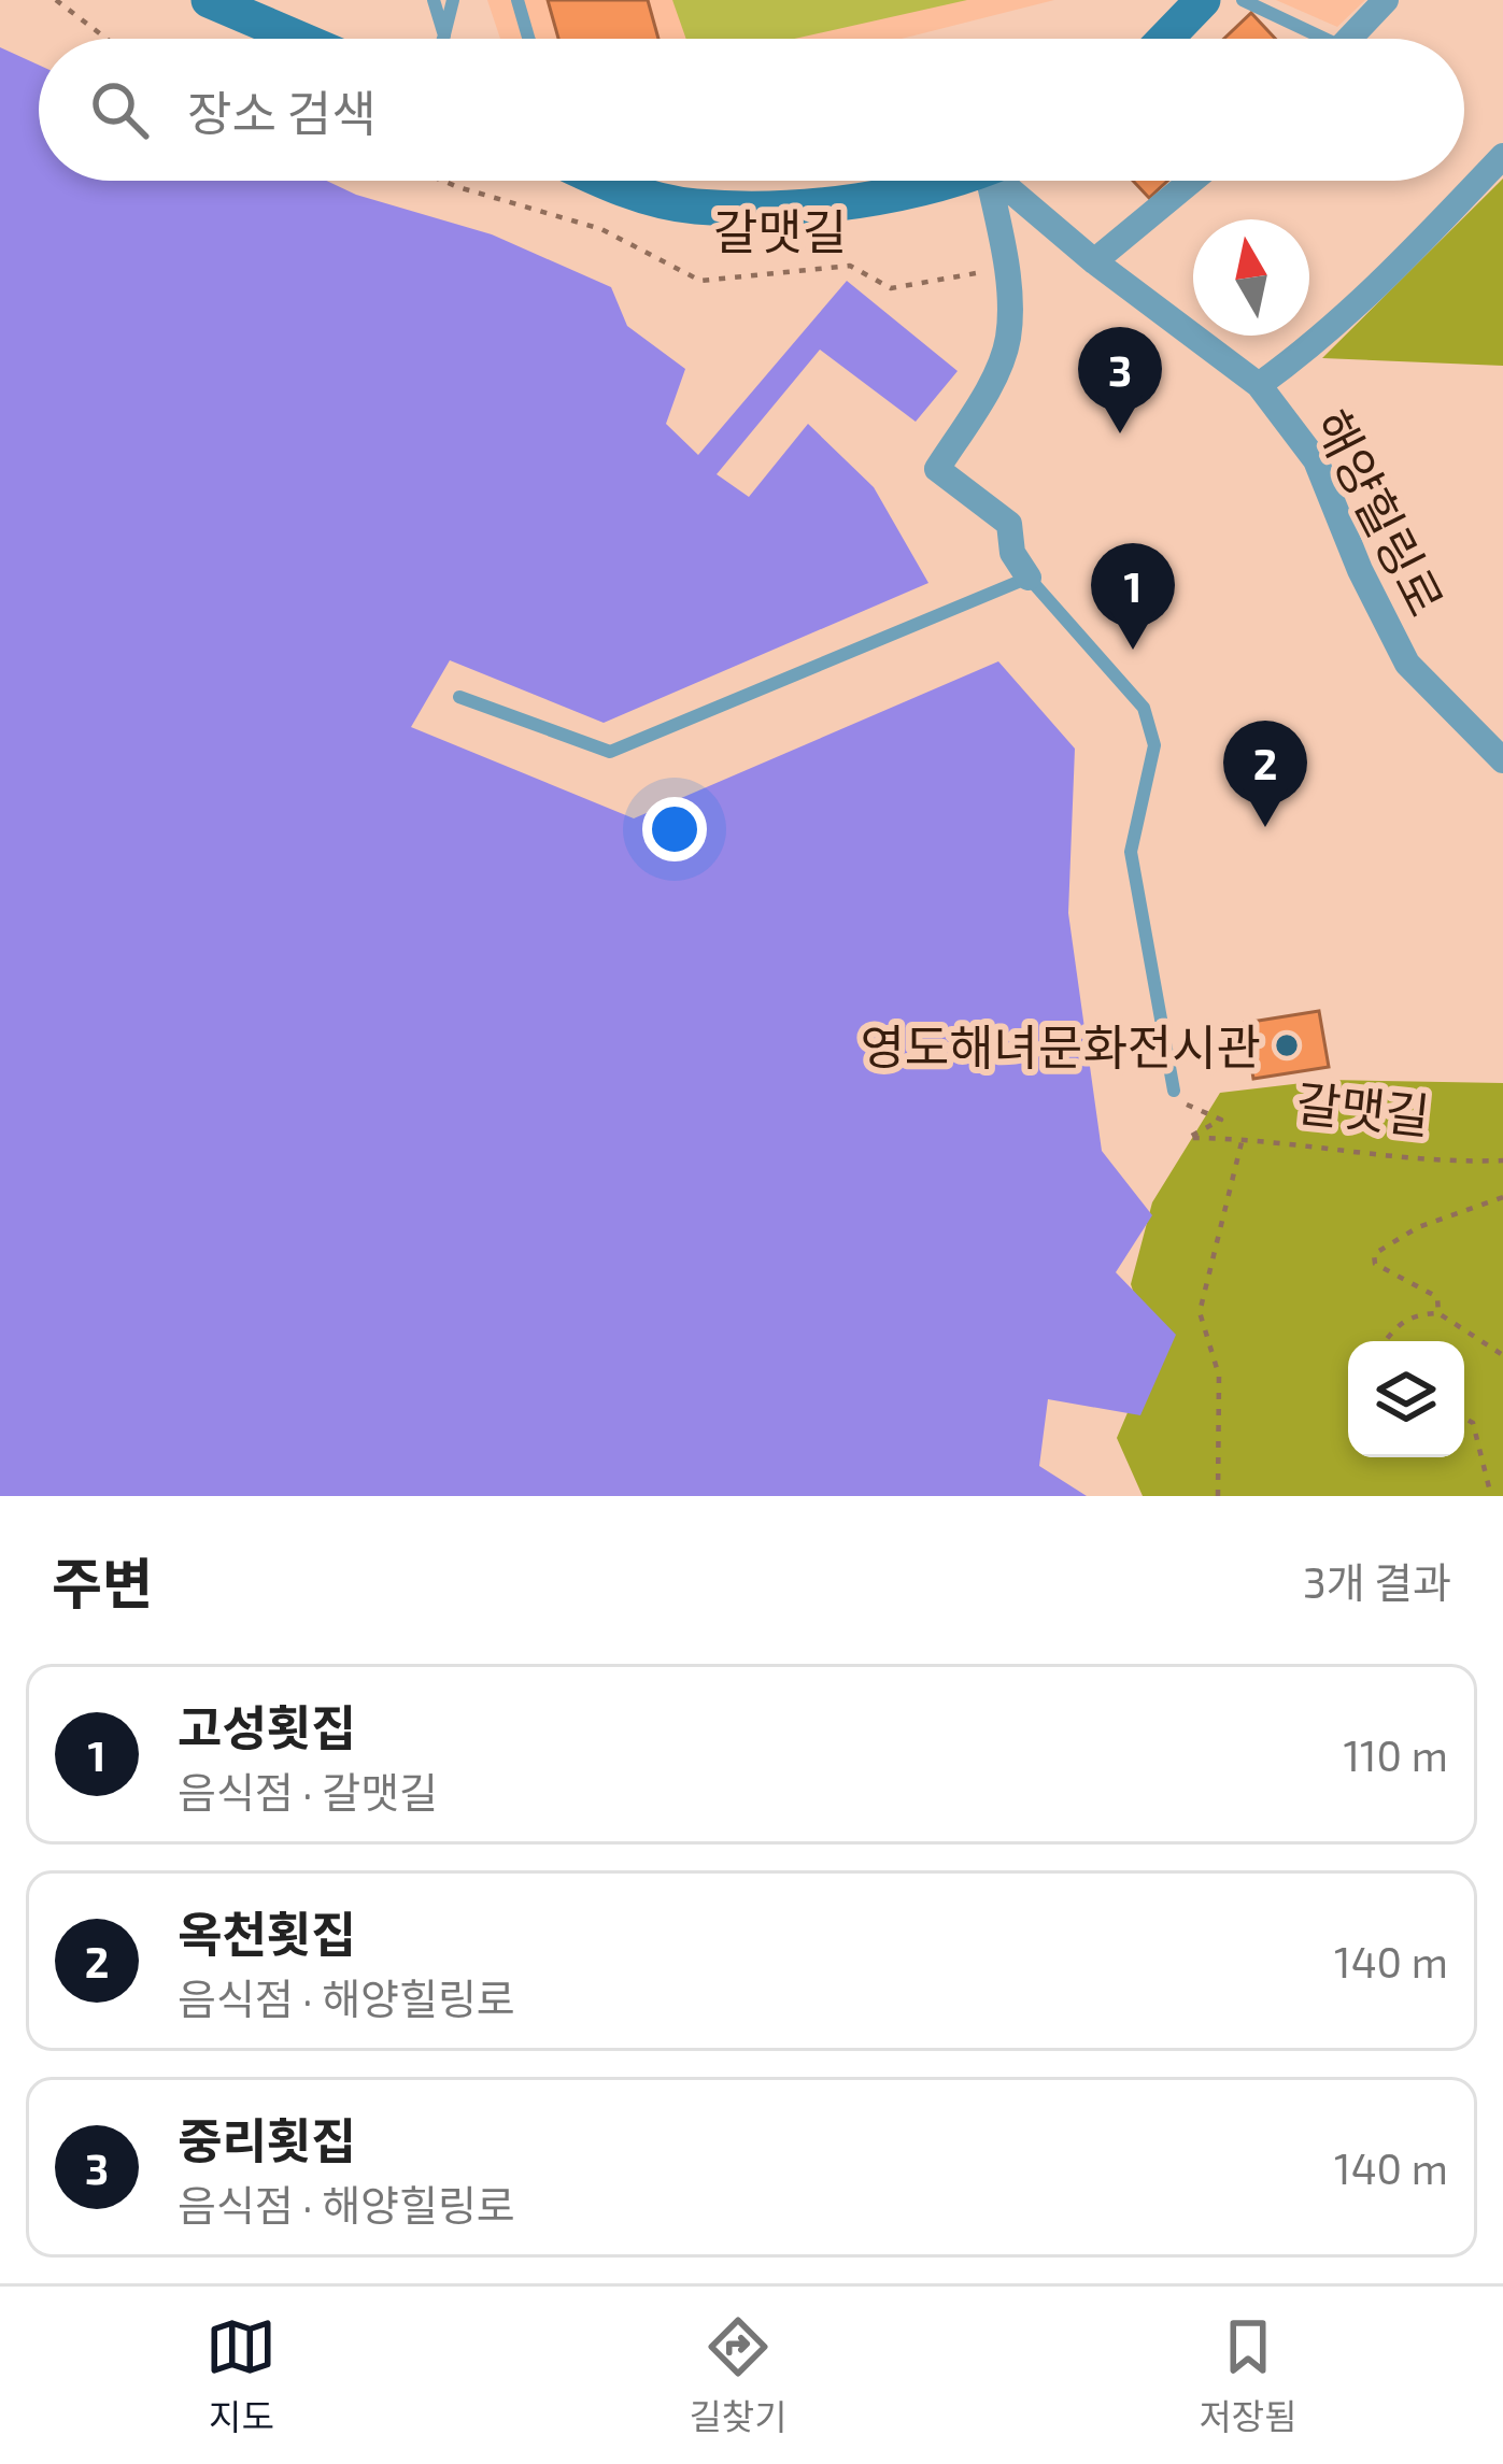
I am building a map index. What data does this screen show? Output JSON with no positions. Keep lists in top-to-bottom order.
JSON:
{
  "streets": {
    "street": ["해양힐링로"],
    "path": ["갈맷길"]
  },
  "places": ["영도해녀문화전시관"],
  "north": "top",
  "page": {
    "search": "장소 검색",
    "pins": ["3", "1", "2"],
    "heading": ["주변", "3개 결과"],
    "list": [
      {
        "mark": "1",
        "name": "고성횟집",
        "note": "음식점 · 갈맷길",
        "value": "110 m"
      },
      {
        "mark": "2",
        "name": "옥천횟집",
        "note": "음식점 · 해양힐링로",
        "value": "140 m"
      },
      {
        "mark": "3",
        "name": "중리횟집",
        "note": "음식점 · 해양힐링로",
        "value": "140 m"
      }
    ],
    "nav": ["지도", "길찾기", "저장됨"]
  }
}
